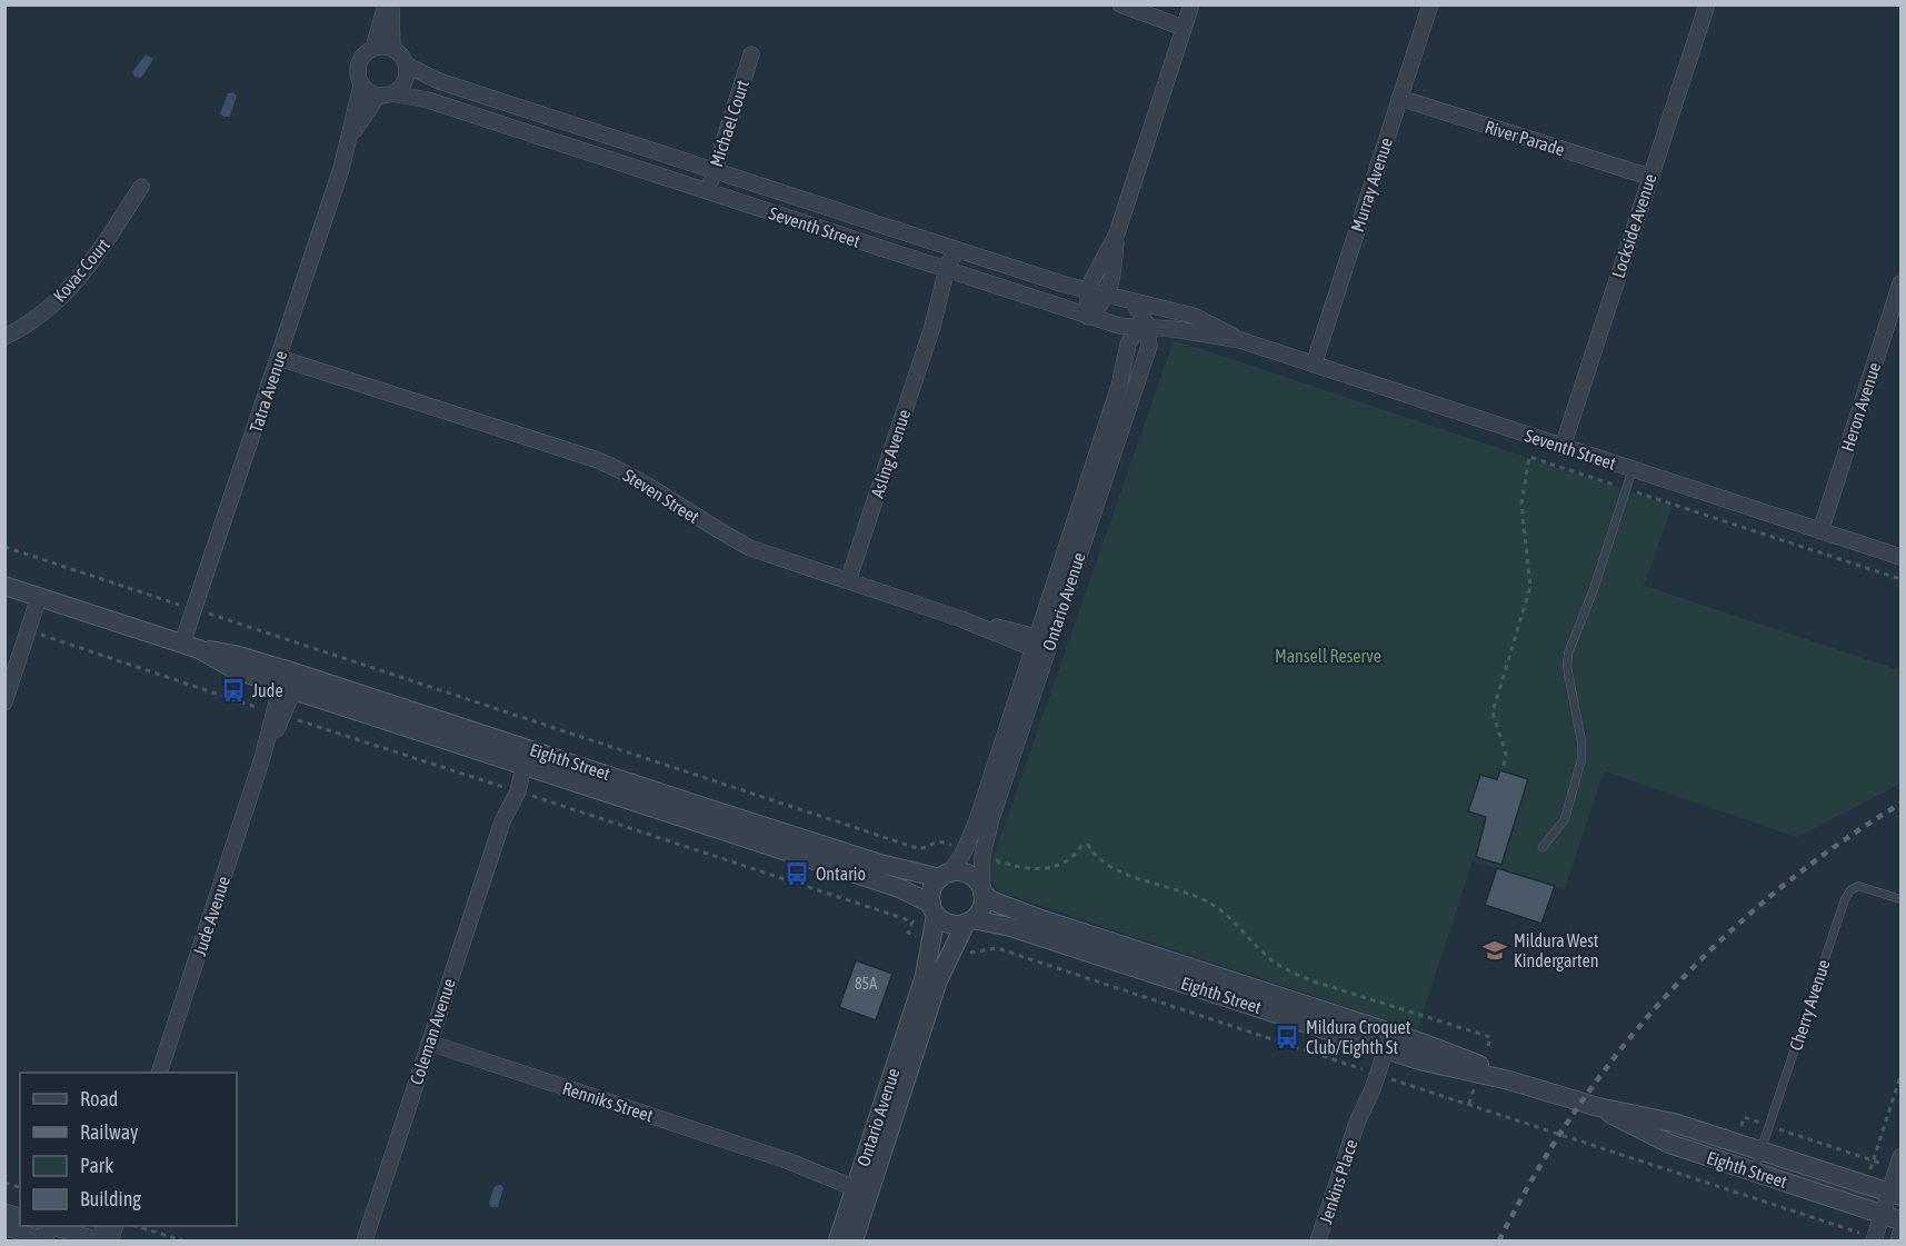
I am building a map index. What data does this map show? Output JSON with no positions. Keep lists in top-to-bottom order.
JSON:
{
  "streets": {
    "street": [
      "Michael Court",
      "River Parade",
      "Murray Avenue",
      "Lockside Avenue",
      "Seventh Street",
      "Kovac Court",
      "Tatra Avenue",
      "Heron Avenue",
      "Asling Avenue",
      "Steven Street",
      "Ontario Avenue",
      "Eighth Street",
      "Jude Avenue",
      "Coleman Avenue",
      "Renniks Street",
      "Jenkins Place"
    ],
    "lane": ["Cherry Avenue"]
  },
  "crossings": [
    ["Michael Court", "Seventh Street"],
    ["River Parade", "Murray Avenue"],
    ["River Parade", "Lockside Avenue"],
    ["Murray Avenue", "Seventh Street"],
    ["Lockside Avenue", "Seventh Street"],
    ["Seventh Street", "Tatra Avenue"],
    ["Seventh Street", "Heron Avenue"],
    ["Seventh Street", "Asling Avenue"],
    ["Seventh Street", "Ontario Avenue"],
    ["Tatra Avenue", "Steven Street"],
    ["Tatra Avenue", "Eighth Street"],
    ["Asling Avenue", "Steven Street"],
    ["Steven Street", "Ontario Avenue"],
    ["Ontario Avenue", "Eighth Street"],
    ["Ontario Avenue", "Renniks Street"],
    ["Eighth Street", "Jude Avenue"],
    ["Eighth Street", "Cherry Avenue"],
    ["Eighth Street", "Coleman Avenue"],
    ["Eighth Street", "Jenkins Place"],
    ["Coleman Avenue", "Renniks Street"]
  ],
  "parks": ["Mansell Reserve"],
  "places": {
    "bus stop": ["Jude", "Ontario", "Mildura Croquet Club/Eighth St"],
    "school or university": ["Mildura West Kindergarten"]
  },
  "house_numbers": ["85A"],
  "legend": [
    "Road",
    "Railway",
    "Park",
    "Building"
  ]
}
